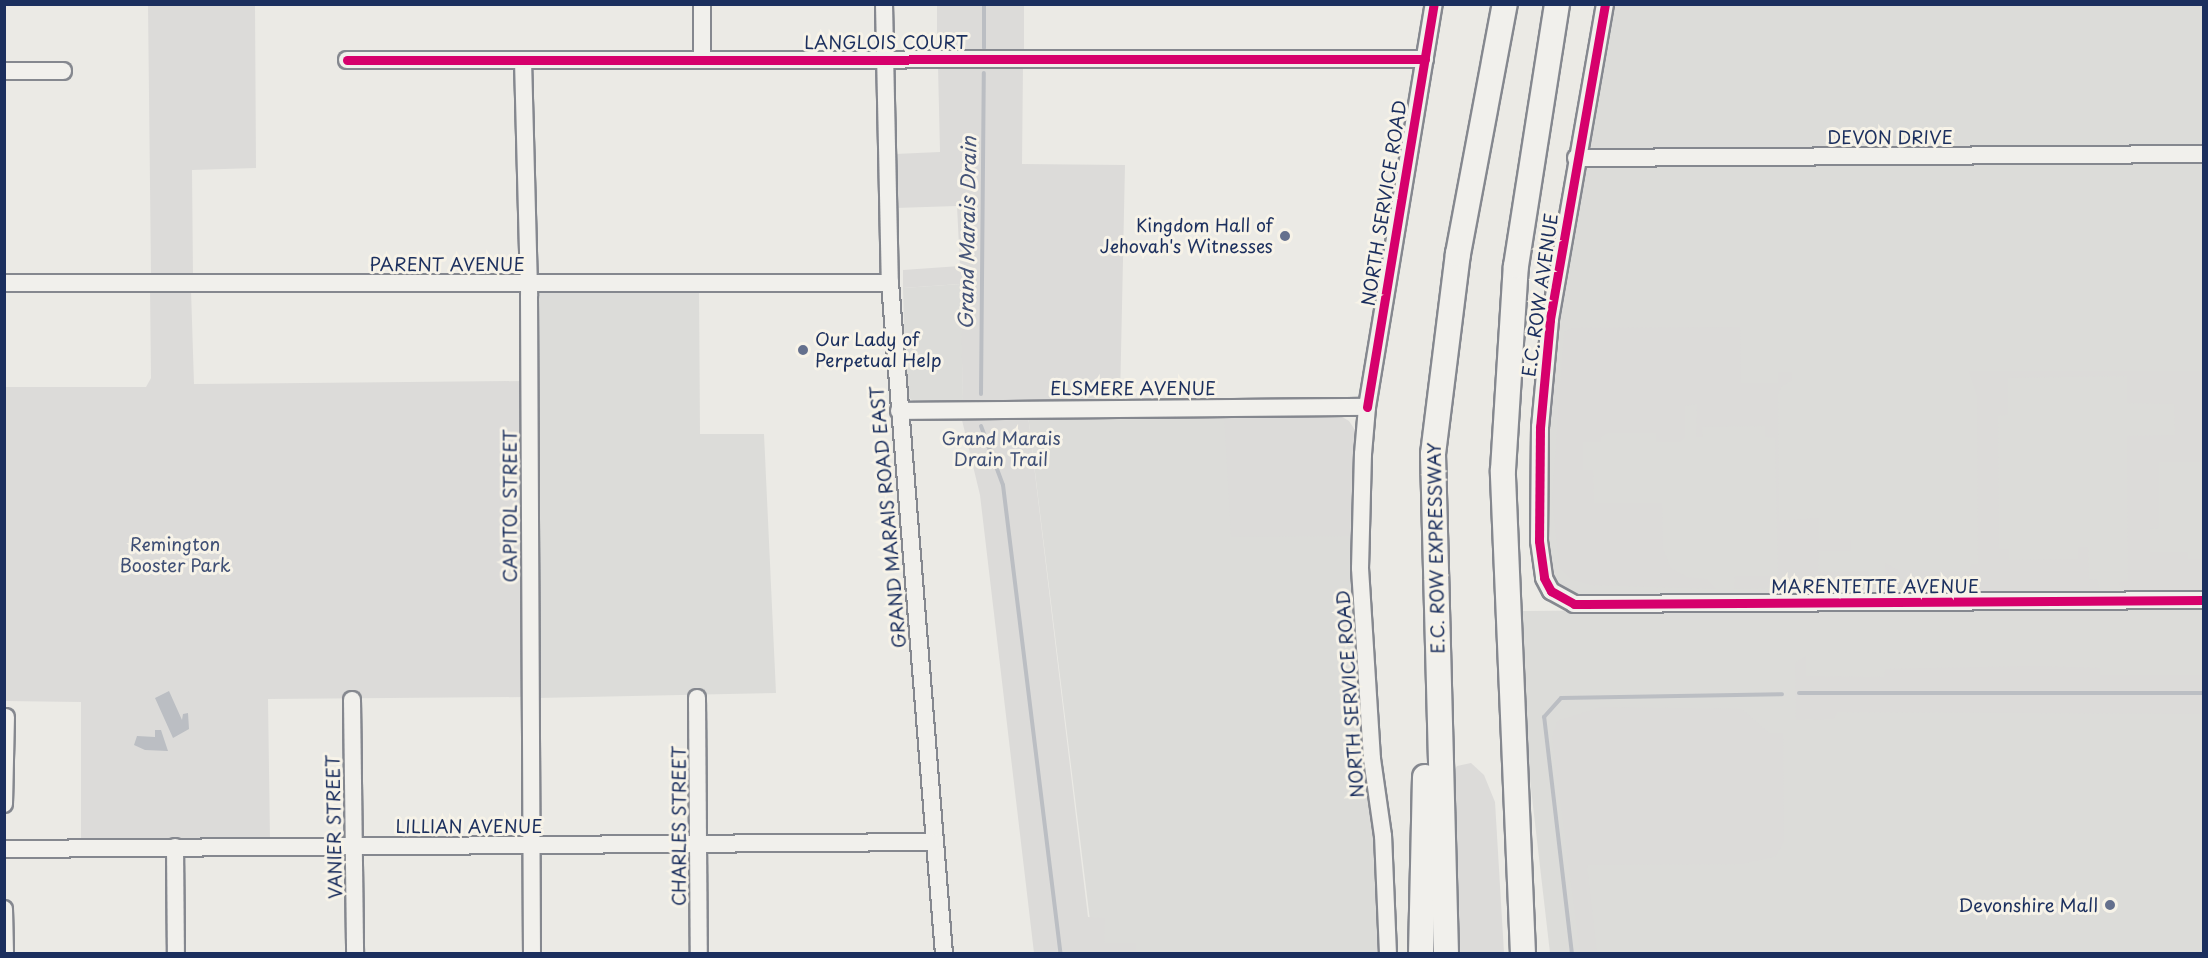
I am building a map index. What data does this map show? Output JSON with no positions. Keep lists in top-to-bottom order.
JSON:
{
  "streets": {
    "highway": ["E.C. ROW EXPRESSWAY"],
    "street": [
      "LANGLOIS COURT",
      "DEVON DRIVE",
      "NORTH SERVICE ROAD",
      "PARENT AVENUE",
      "E.C. ROW AVENUE",
      "ELSMERE AVENUE",
      "CAPITOL STREET",
      "GRAND MARAIS ROAD EAST",
      "MARENTETTE AVENUE",
      "LILLIAN AVENUE",
      "CHARLES STREET",
      "VANIER STREET"
    ]
  },
  "crossings": [
    ["LANGLOIS COURT", "NORTH SERVICE ROAD"],
    ["LANGLOIS COURT", "CAPITOL STREET"],
    ["LANGLOIS COURT", "GRAND MARAIS ROAD EAST"],
    ["DEVON DRIVE", "E.C. ROW AVENUE"],
    ["NORTH SERVICE ROAD", "ELSMERE AVENUE"],
    ["PARENT AVENUE", "CAPITOL STREET"],
    ["PARENT AVENUE", "GRAND MARAIS ROAD EAST"],
    ["E.C. ROW AVENUE", "MARENTETTE AVENUE"],
    ["ELSMERE AVENUE", "GRAND MARAIS ROAD EAST"],
    ["CAPITOL STREET", "LILLIAN AVENUE"],
    ["GRAND MARAIS ROAD EAST", "LILLIAN AVENUE"],
    ["LILLIAN AVENUE", "CHARLES STREET"],
    ["LILLIAN AVENUE", "VANIER STREET"]
  ],
  "water": ["Grand Marais Drain"],
  "parks": ["Grand Marais Drain Trail", "Remington Booster Park"],
  "places": ["Kingdom Hall of Jehovah's Witnesses", "Our Lady of Perpetual Help", "Devonshire Mall"]
}
